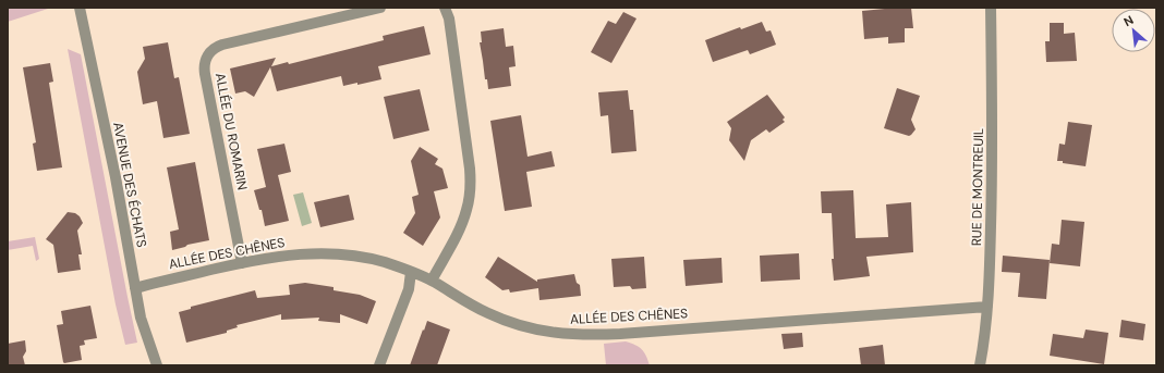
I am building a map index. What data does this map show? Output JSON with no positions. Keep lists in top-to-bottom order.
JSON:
{
  "streets": {
    "street": [
      "ALLÉE DU ROMARIN",
      "AVENUE DES ÉCHATS",
      "RUE DE MONTREUIL",
      "ALLÉE DES CHÊNES"
    ]
  },
  "crossings": [
    ["ALLÉE DU ROMARIN", "ALLÉE DES CHÊNES"],
    ["AVENUE DES ÉCHATS", "ALLÉE DES CHÊNES"],
    ["RUE DE MONTREUIL", "ALLÉE DES CHÊNES"]
  ],
  "north": "top left"
}
